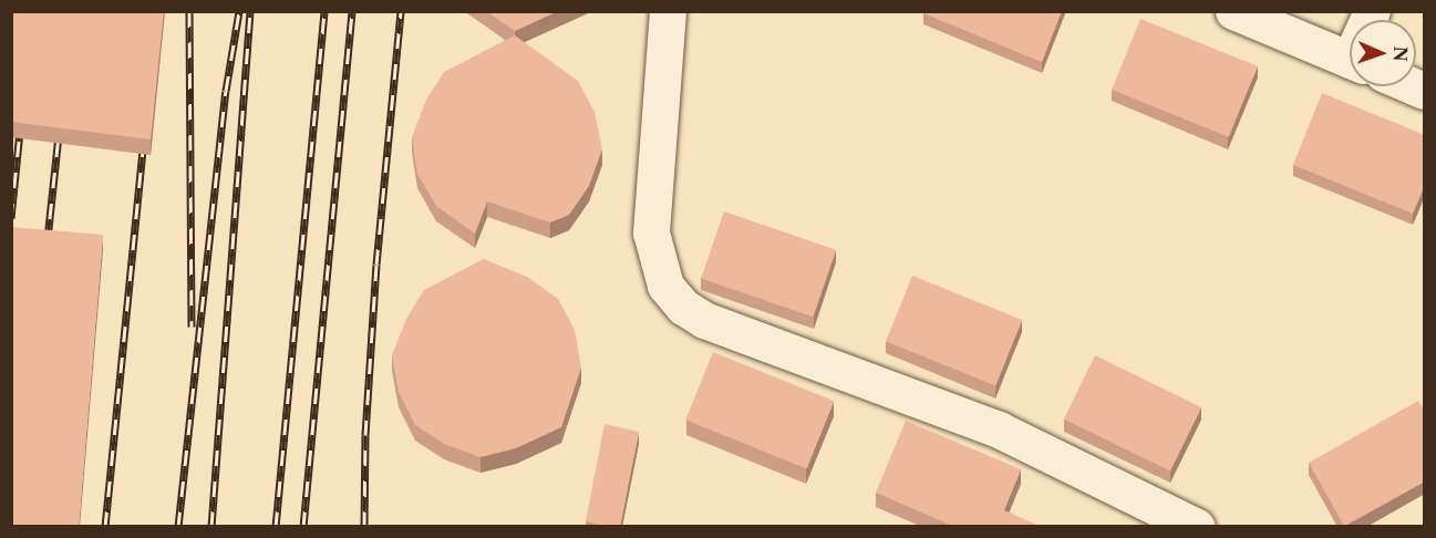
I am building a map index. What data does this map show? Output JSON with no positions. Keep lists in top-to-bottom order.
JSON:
{
  "north": "right"
}
